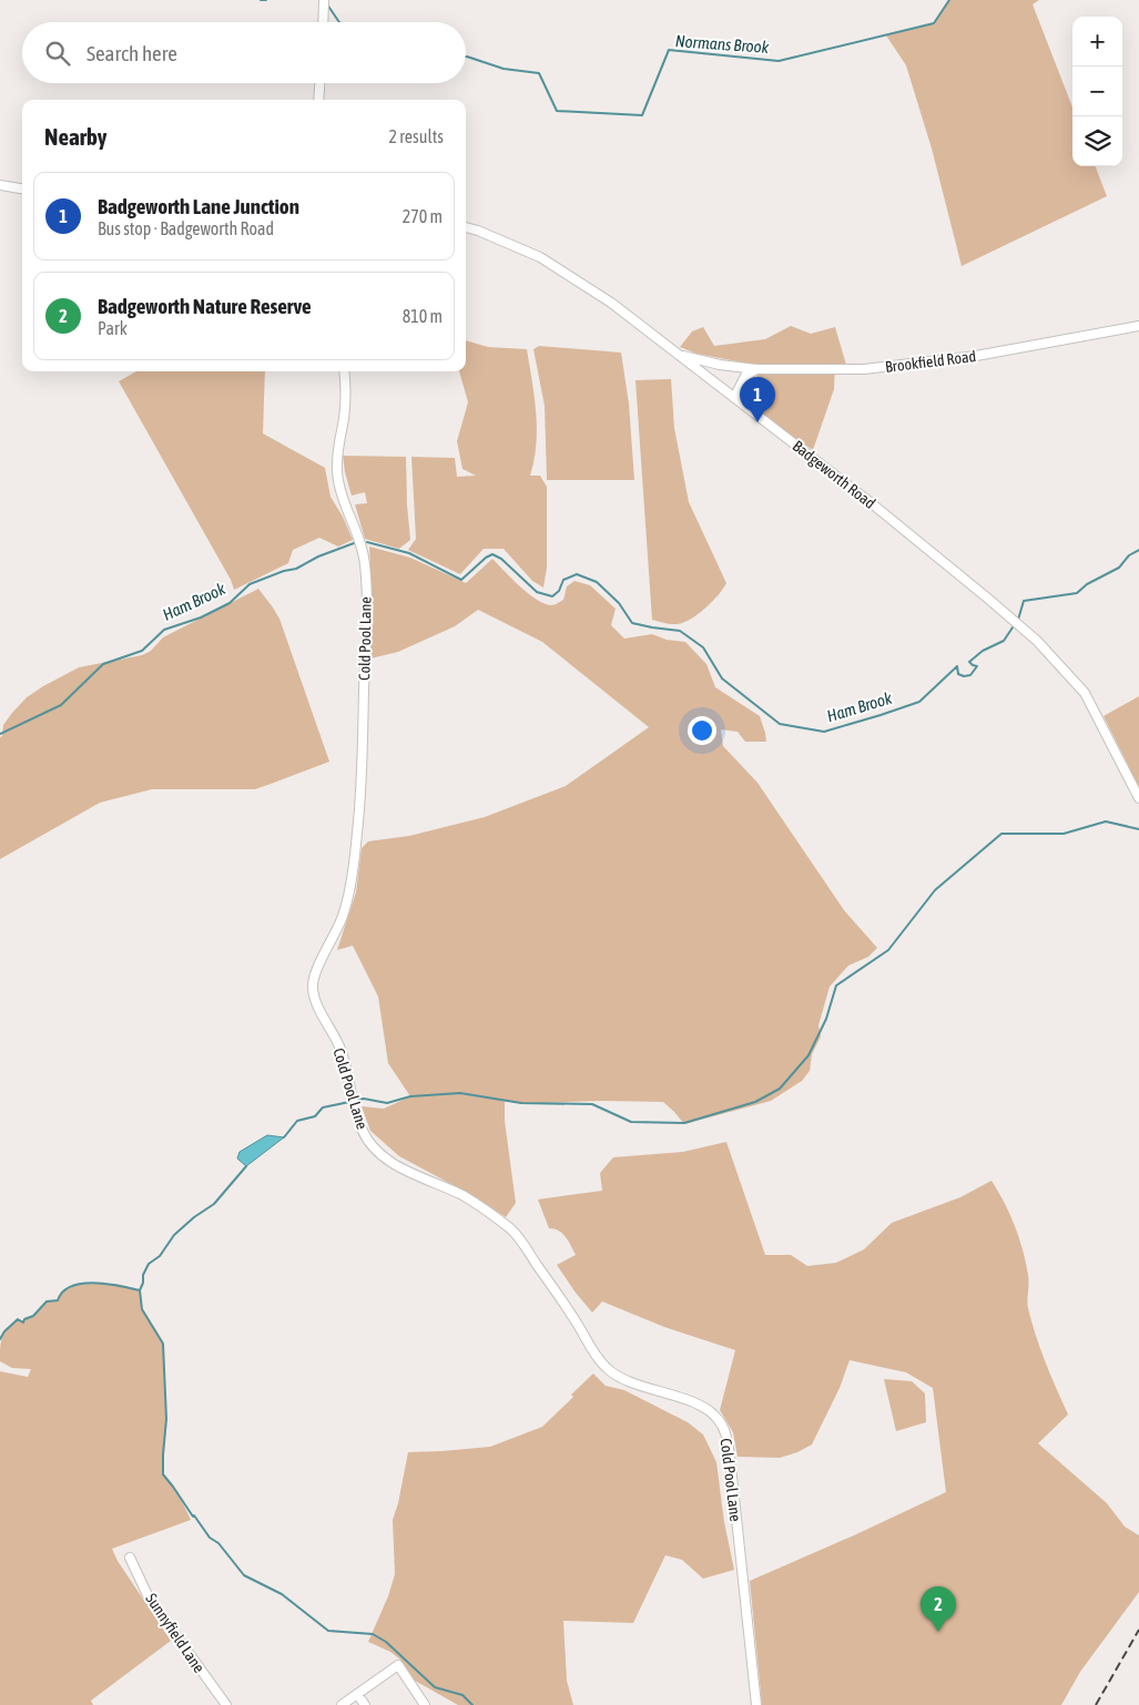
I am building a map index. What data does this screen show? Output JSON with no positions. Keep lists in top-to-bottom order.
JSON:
{
  "streets": {
    "street": [
      "Brookfield Road",
      "Badgeworth Road",
      "Cold Pool Lane",
      "Sunnyfield Lane"
    ]
  },
  "crossings": [
    ["Brookfield Road", "Badgeworth Road"]
  ],
  "water": ["Normans Brook", "Ham Brook"],
  "page": {
    "map_buttons": ["+", "−"],
    "search": "Search here",
    "heading": ["Nearby", "2 results"],
    "list": [
      {
        "mark": "1",
        "name": "Badgeworth Lane Junction",
        "note": "Bus stop · Badgeworth Road",
        "value": "270 m"
      },
      {
        "mark": "2",
        "name": "Badgeworth Nature Reserve",
        "note": "Park",
        "value": "810 m"
      }
    ],
    "pins": ["1", "2"]
  }
}
